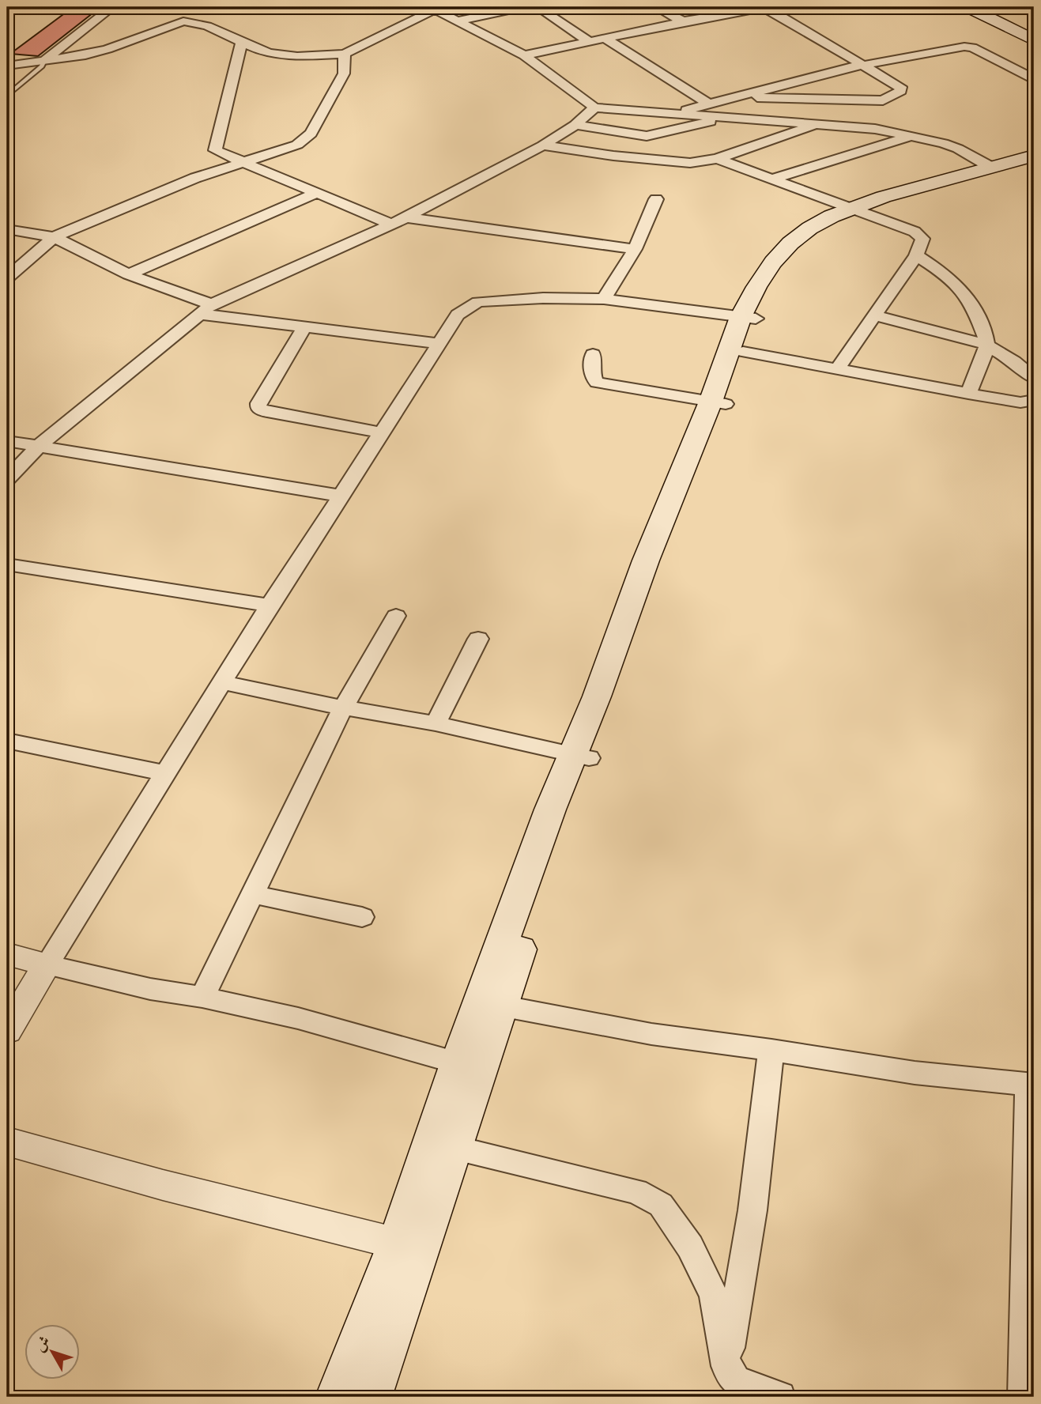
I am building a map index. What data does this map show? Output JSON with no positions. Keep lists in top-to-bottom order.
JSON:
{
  "north": "top left"
}
